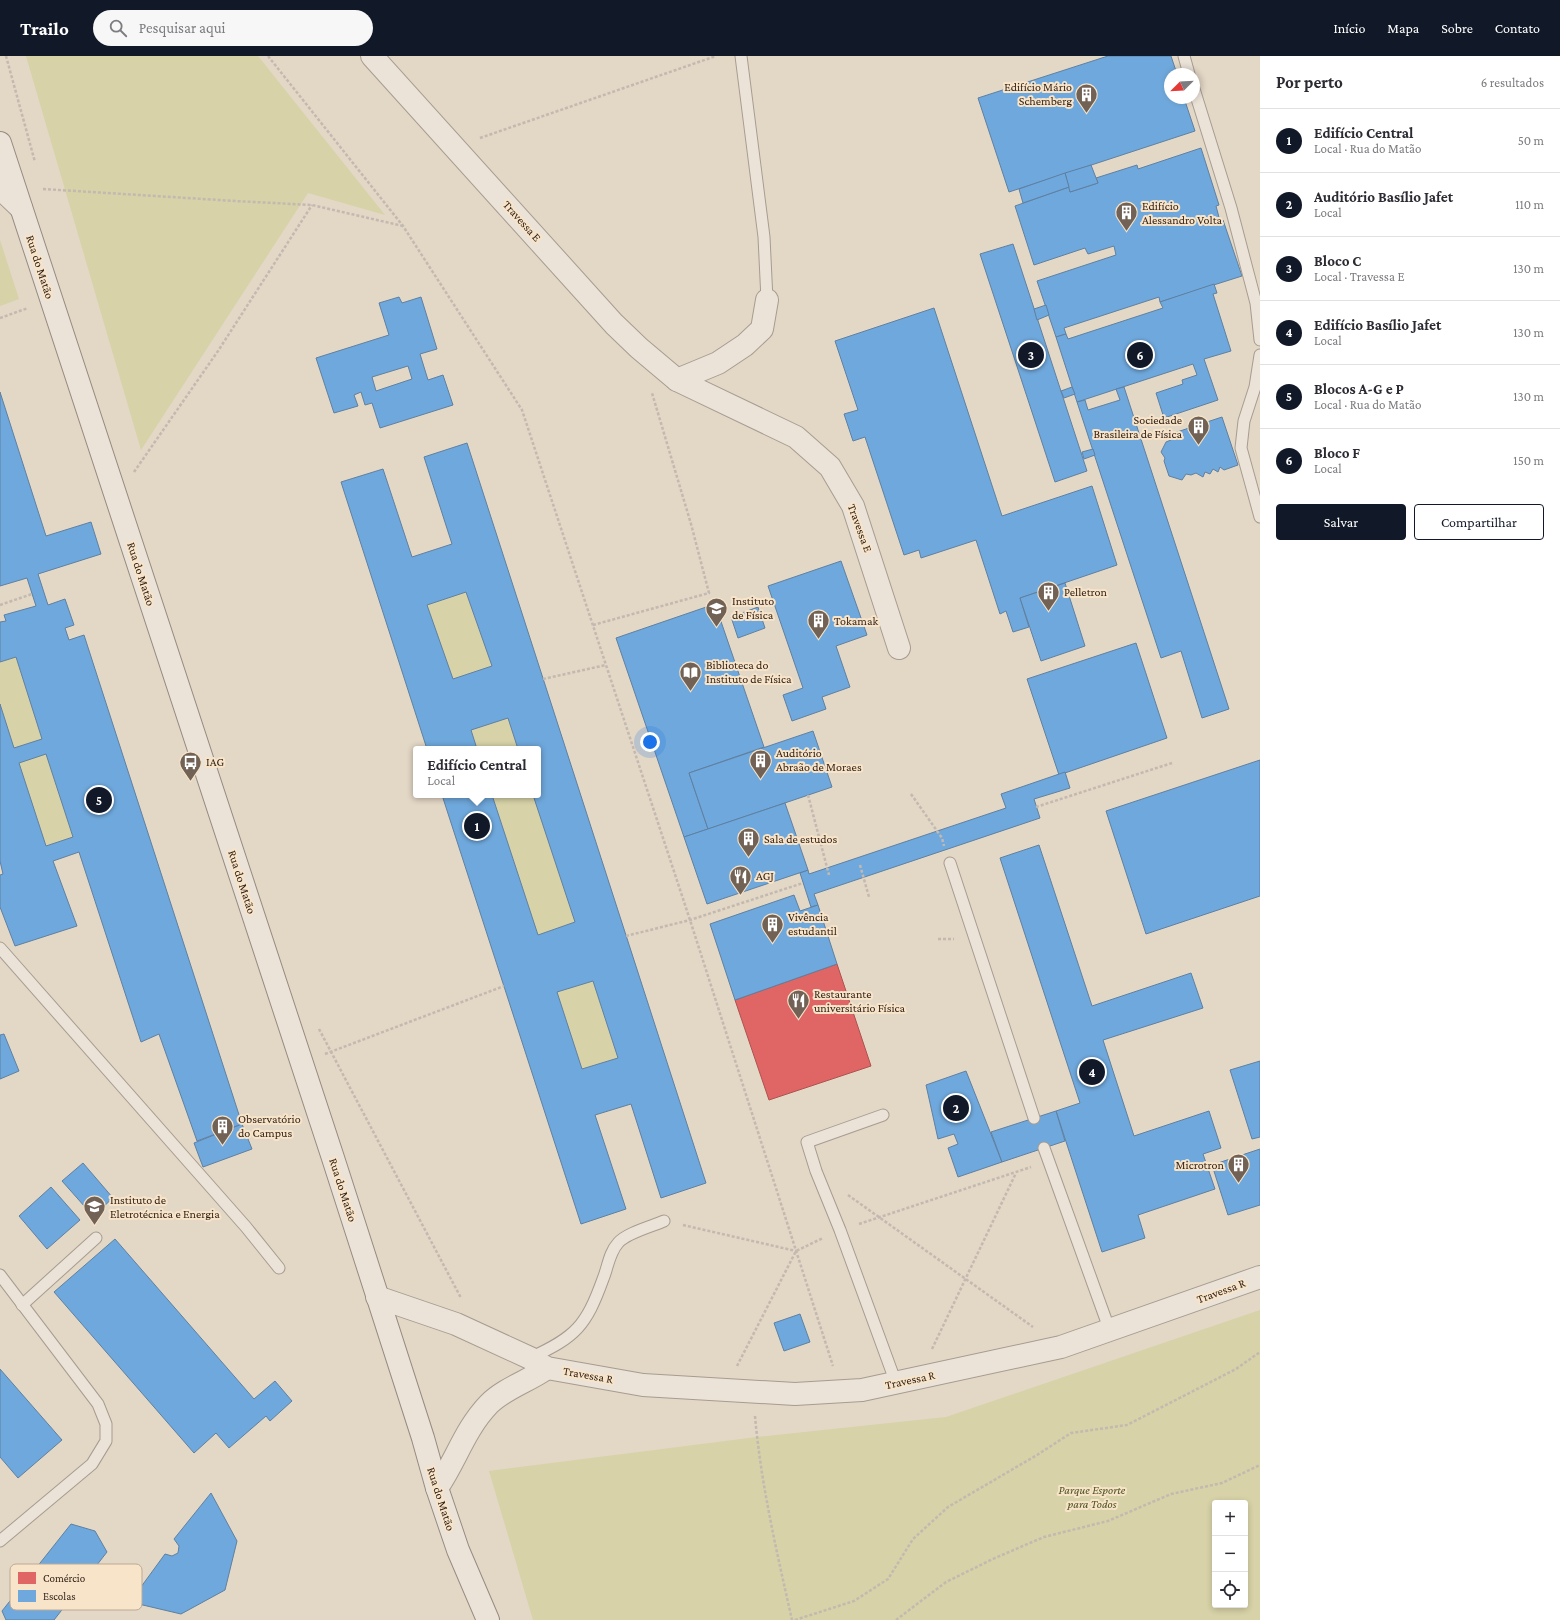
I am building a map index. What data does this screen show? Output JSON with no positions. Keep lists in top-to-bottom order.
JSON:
{
  "streets": {
    "street": ["Travessa E", "Rua do Matão", "Travessa R"]
  },
  "crossings": [
    ["Rua do Matão", "Travessa R"]
  ],
  "parks": ["Parque Esporte para Todos"],
  "places": {
    "building": [
      "Edifício Mário Schemberg",
      "Edifício Alessandro Volta",
      "Sociedade Brasileira de Física",
      "Pelletron",
      "Tokamak",
      "Auditório Abraão de Moraes",
      "Sala de estudos",
      "Vivência estudantil",
      "Observatório do Campus",
      "Microtron"
    ],
    "school or university": ["Instituto de Física", "Instituto de Eletrotécnica e Energia"],
    "library": ["Biblioteca do Instituto de Física"],
    "bus stop": ["IAG"],
    "restaurant": ["AGJ", "Restaurante universitário Física"]
  },
  "legend": ["Comércio", "Escolas"],
  "north": "bottom left",
  "page": {
    "header": "Trailo",
    "search": "Pesquisar aqui",
    "nav": [
      "Início",
      "Mapa",
      "Sobre",
      "Contato"
    ],
    "heading": ["Por perto", "6 resultados"],
    "list": [
      {
        "mark": "1",
        "name": "Edifício Central",
        "note": "Local · Rua do Matão",
        "value": "50 m"
      },
      {
        "mark": "2",
        "name": "Auditório Basílio Jafet",
        "note": "Local",
        "value": "110 m"
      },
      {
        "mark": "3",
        "name": "Bloco C",
        "note": "Local · Travessa E",
        "value": "130 m"
      },
      {
        "mark": "4",
        "name": "Edifício Basílio Jafet",
        "note": "Local",
        "value": "130 m"
      },
      {
        "mark": "5",
        "name": "Blocos A-G e P",
        "note": "Local · Rua do Matão",
        "value": "130 m"
      },
      {
        "mark": "6",
        "name": "Bloco F",
        "note": "Local",
        "value": "150 m"
      }
    ],
    "pins": [
      "3",
      "6",
      "5",
      "1",
      "4",
      "2"
    ],
    "buttons": ["Salvar", "Compartilhar"],
    "popup": ["Edifício Central", "Local"],
    "map_buttons": ["+", "−"]
  }
}
